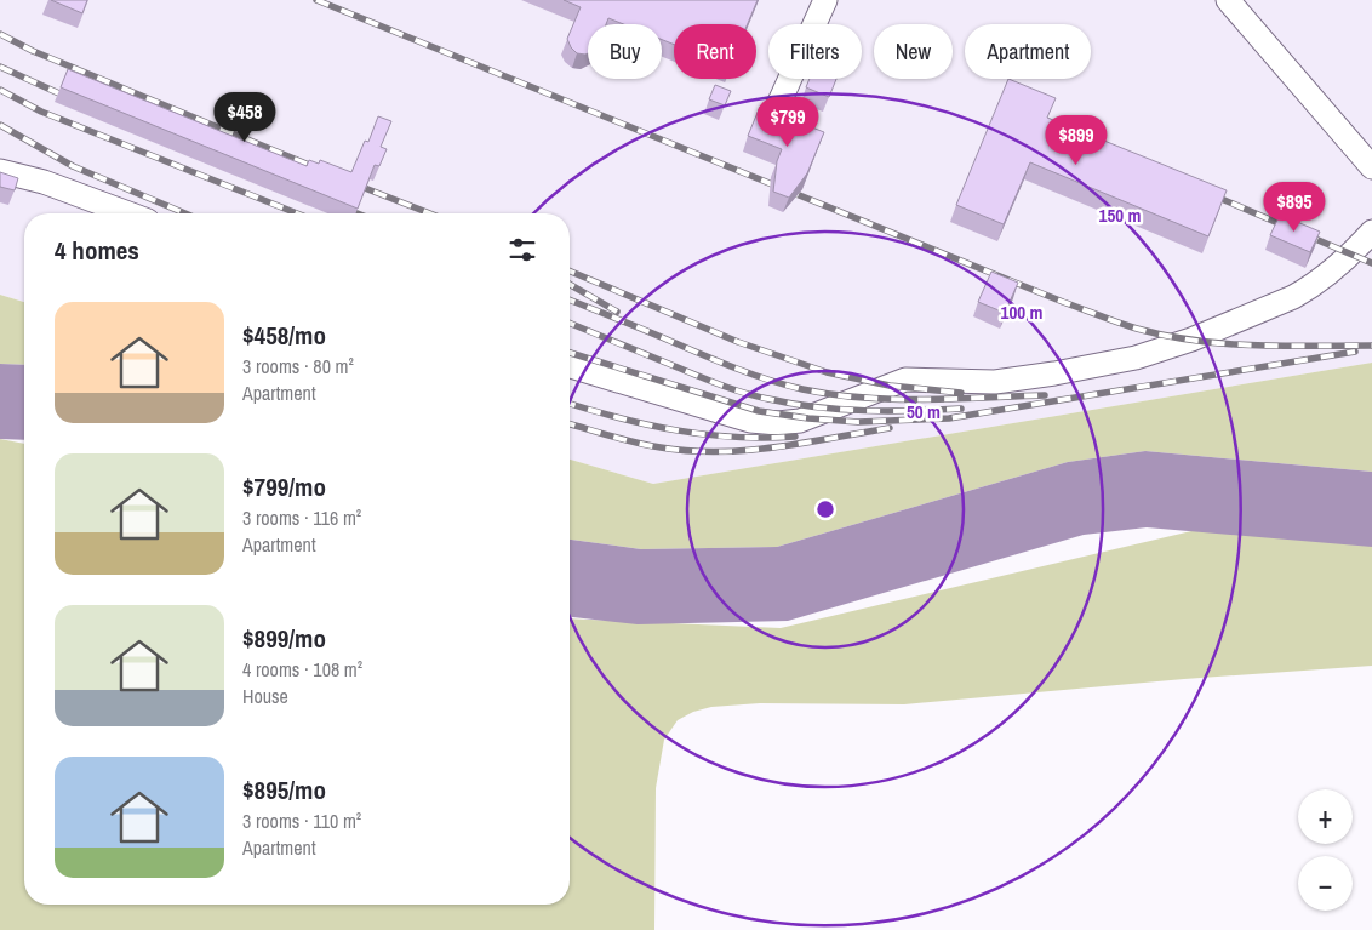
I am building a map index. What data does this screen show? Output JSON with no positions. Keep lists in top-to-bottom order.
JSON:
{
  "page": {
    "chip": [
      "Buy",
      "Rent",
      "Filters",
      "New",
      "Apartment"
    ],
    "price": [
      "$458",
      "$799",
      "$899",
      "$895"
    ],
    "heading": "4 homes",
    "list": [
      {
        "name": "$458/mo",
        "note": "3 rooms · 80 m² · Apartment"
      },
      {
        "name": "$799/mo",
        "note": "3 rooms · 116 m² · Apartment"
      },
      {
        "name": "$899/mo",
        "note": "4 rooms · 108 m² · House"
      },
      {
        "name": "$895/mo",
        "note": "3 rooms · 110 m² · Apartment"
      }
    ],
    "map_buttons": ["+", "−"]
  },
  "rings": ["150 m", "100 m", "50 m"]
}
